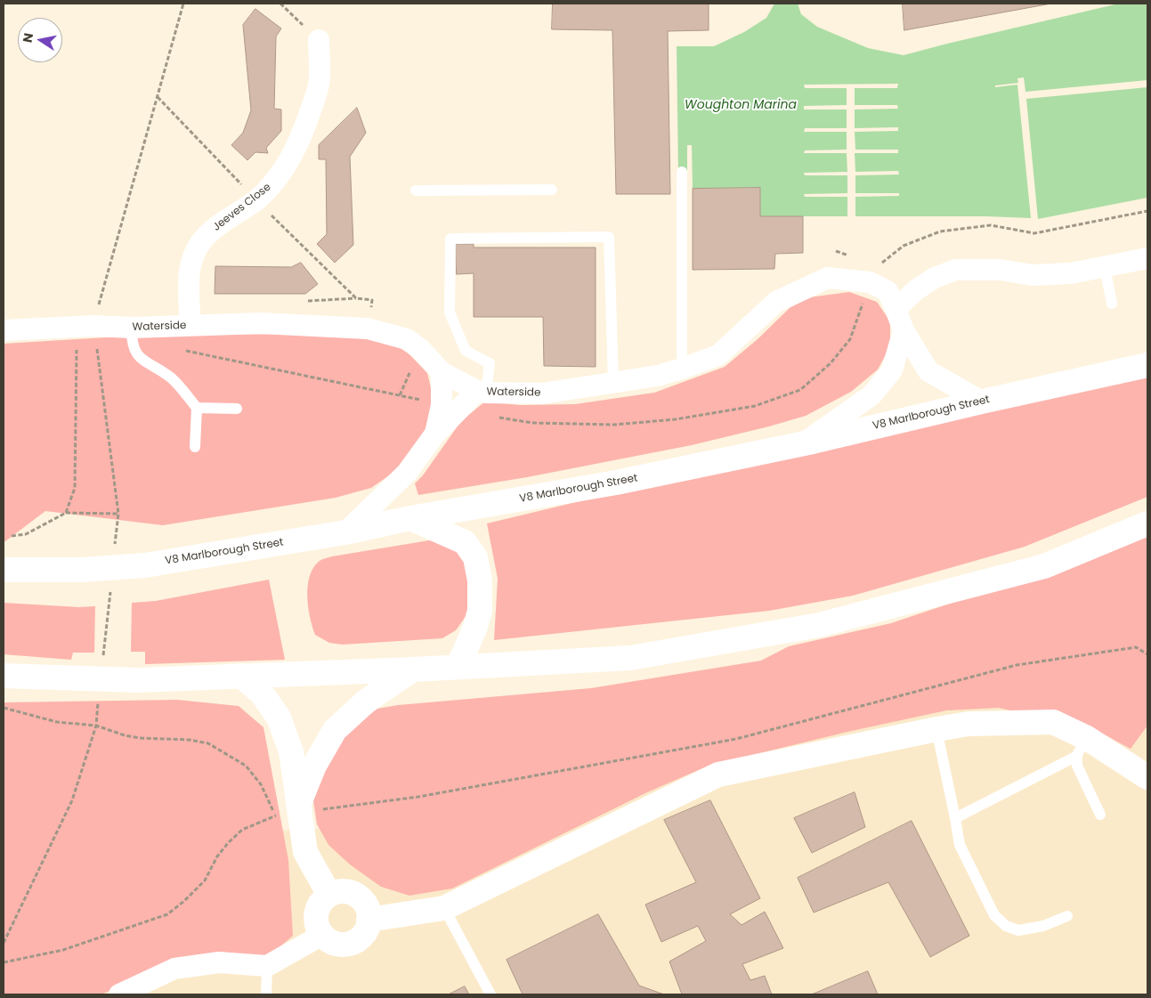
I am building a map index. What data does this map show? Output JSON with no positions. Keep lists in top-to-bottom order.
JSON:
{
  "streets": {
    "main road": ["V8 Marlborough Street"],
    "street": ["Jeeves Close", "Waterside"]
  },
  "crossings": [
    ["Jeeves Close", "Waterside"],
    ["Waterside", "V8 Marlborough Street"]
  ],
  "water": ["Woughton Marina"],
  "north": "left"
}
